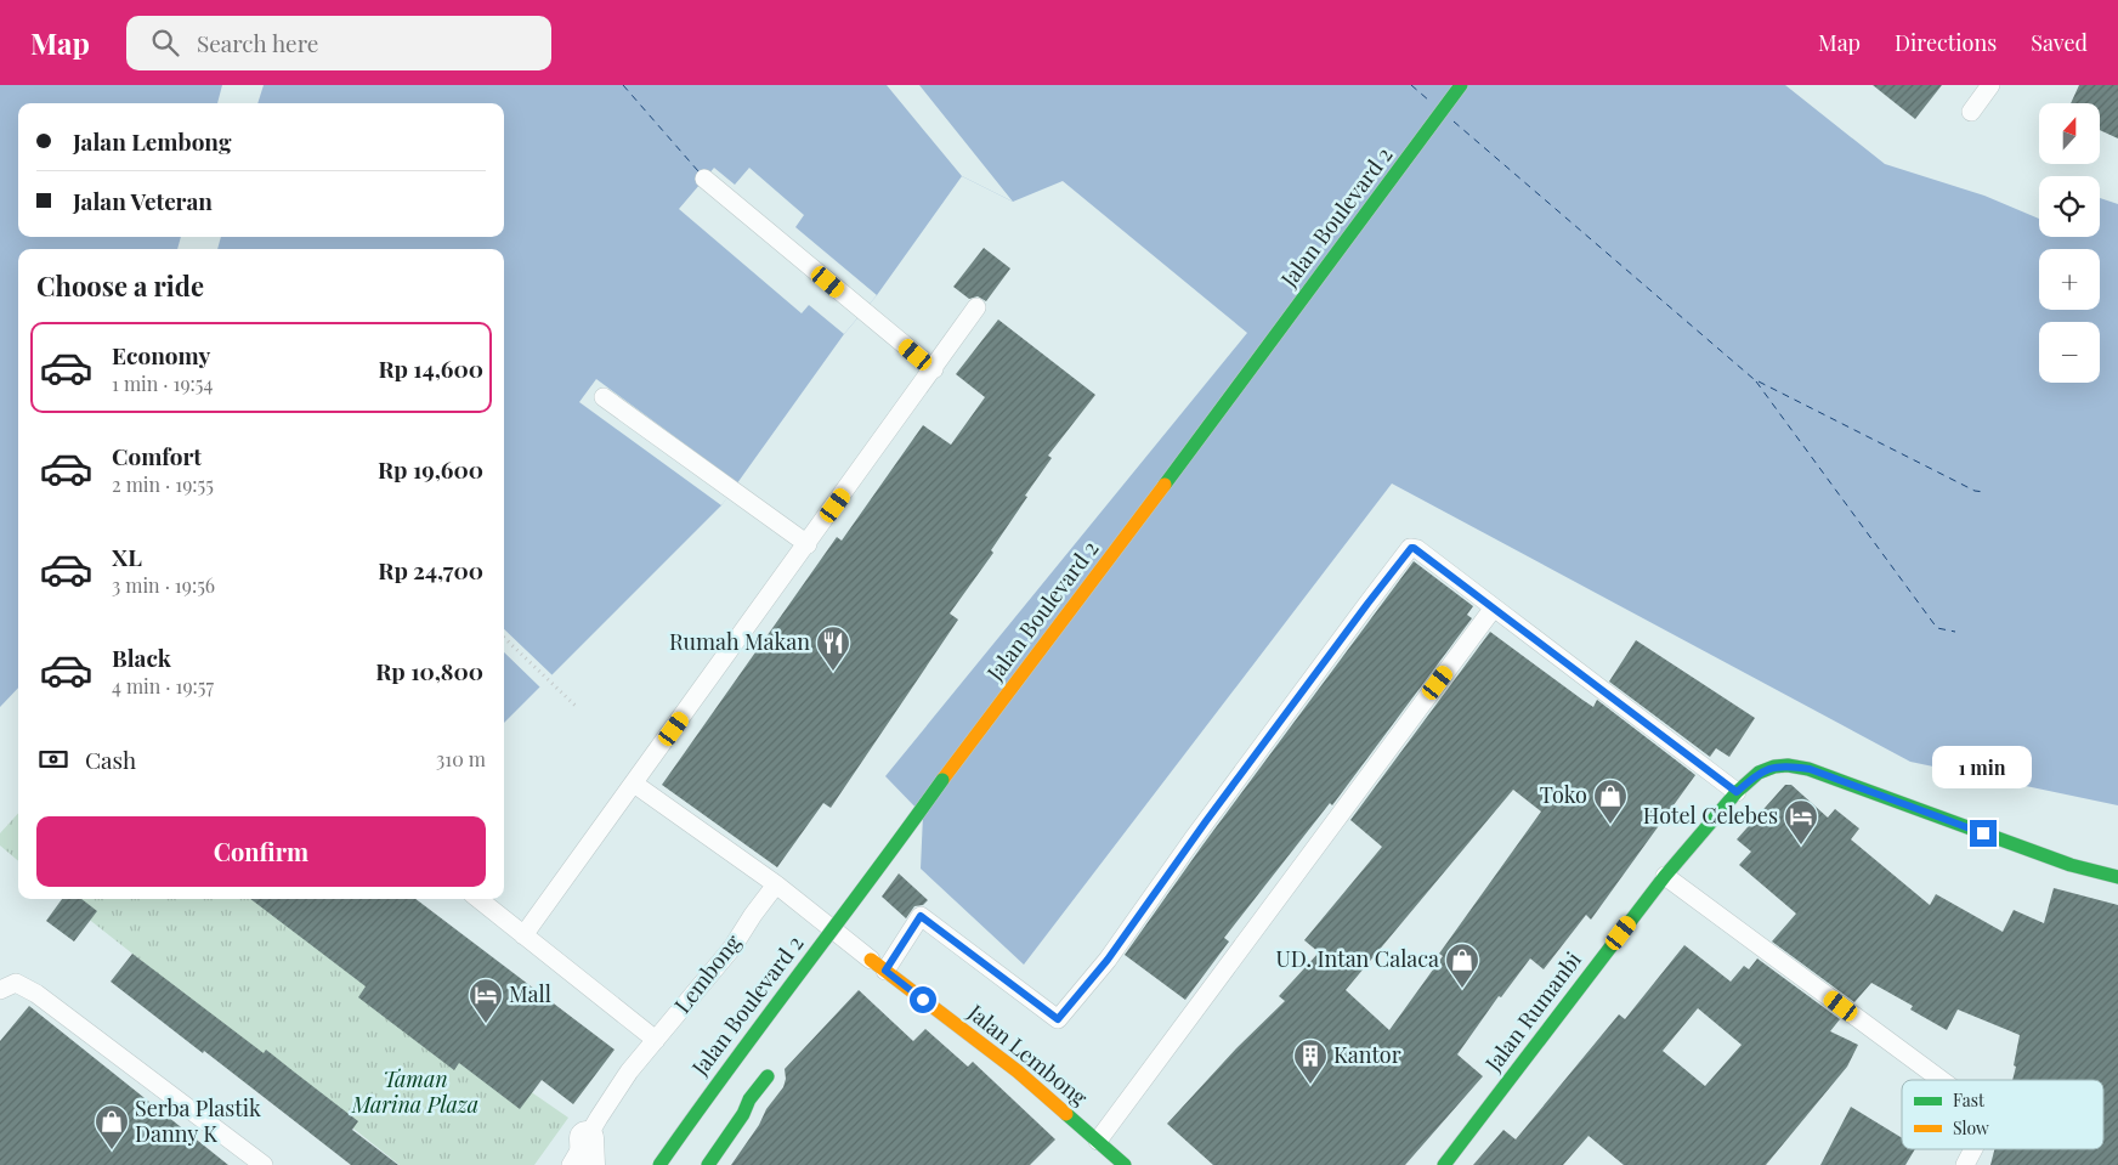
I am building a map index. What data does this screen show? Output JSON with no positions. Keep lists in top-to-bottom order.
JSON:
{
  "streets": {
    "main road": ["Jalan Boulevard 2", "Jalan Rumanbi", "Jalan Lembong"],
    "lane": ["Lembong"]
  },
  "parks": ["Taman Marina Plaza"],
  "places": {
    "restaurant": ["Rumah Makan"],
    "shop": ["Toko", "UD. Intan Calaca", "Serba Plastik Danny K"],
    "hotel": ["Hotel Celebes", "Mall"],
    "building": ["Kantor"]
  },
  "legend": ["Fast", "Slow"],
  "north": "top",
  "page": {
    "header": "Map",
    "search": "Search here",
    "nav": ["Map", "Directions", "Saved"],
    "map_buttons": ["+", "−"],
    "banner": ["Jalan Lembong", "Jalan Veteran"],
    "heading": "Choose a ride",
    "list": [
      {
        "name": "Economy",
        "note": "1 min · 19:54",
        "value": "Rp 14,600"
      },
      {
        "name": "Comfort",
        "note": "2 min · 19:55",
        "value": "Rp 19,600"
      },
      {
        "name": "XL",
        "note": "3 min · 19:56",
        "value": "Rp 24,700"
      },
      {
        "name": "Black",
        "note": "4 min · 19:57",
        "value": "Rp 10,800"
      }
    ],
    "pay": ["Cash", "310 m"],
    "bubble": "1 min",
    "buttons": "Confirm"
  }
}
